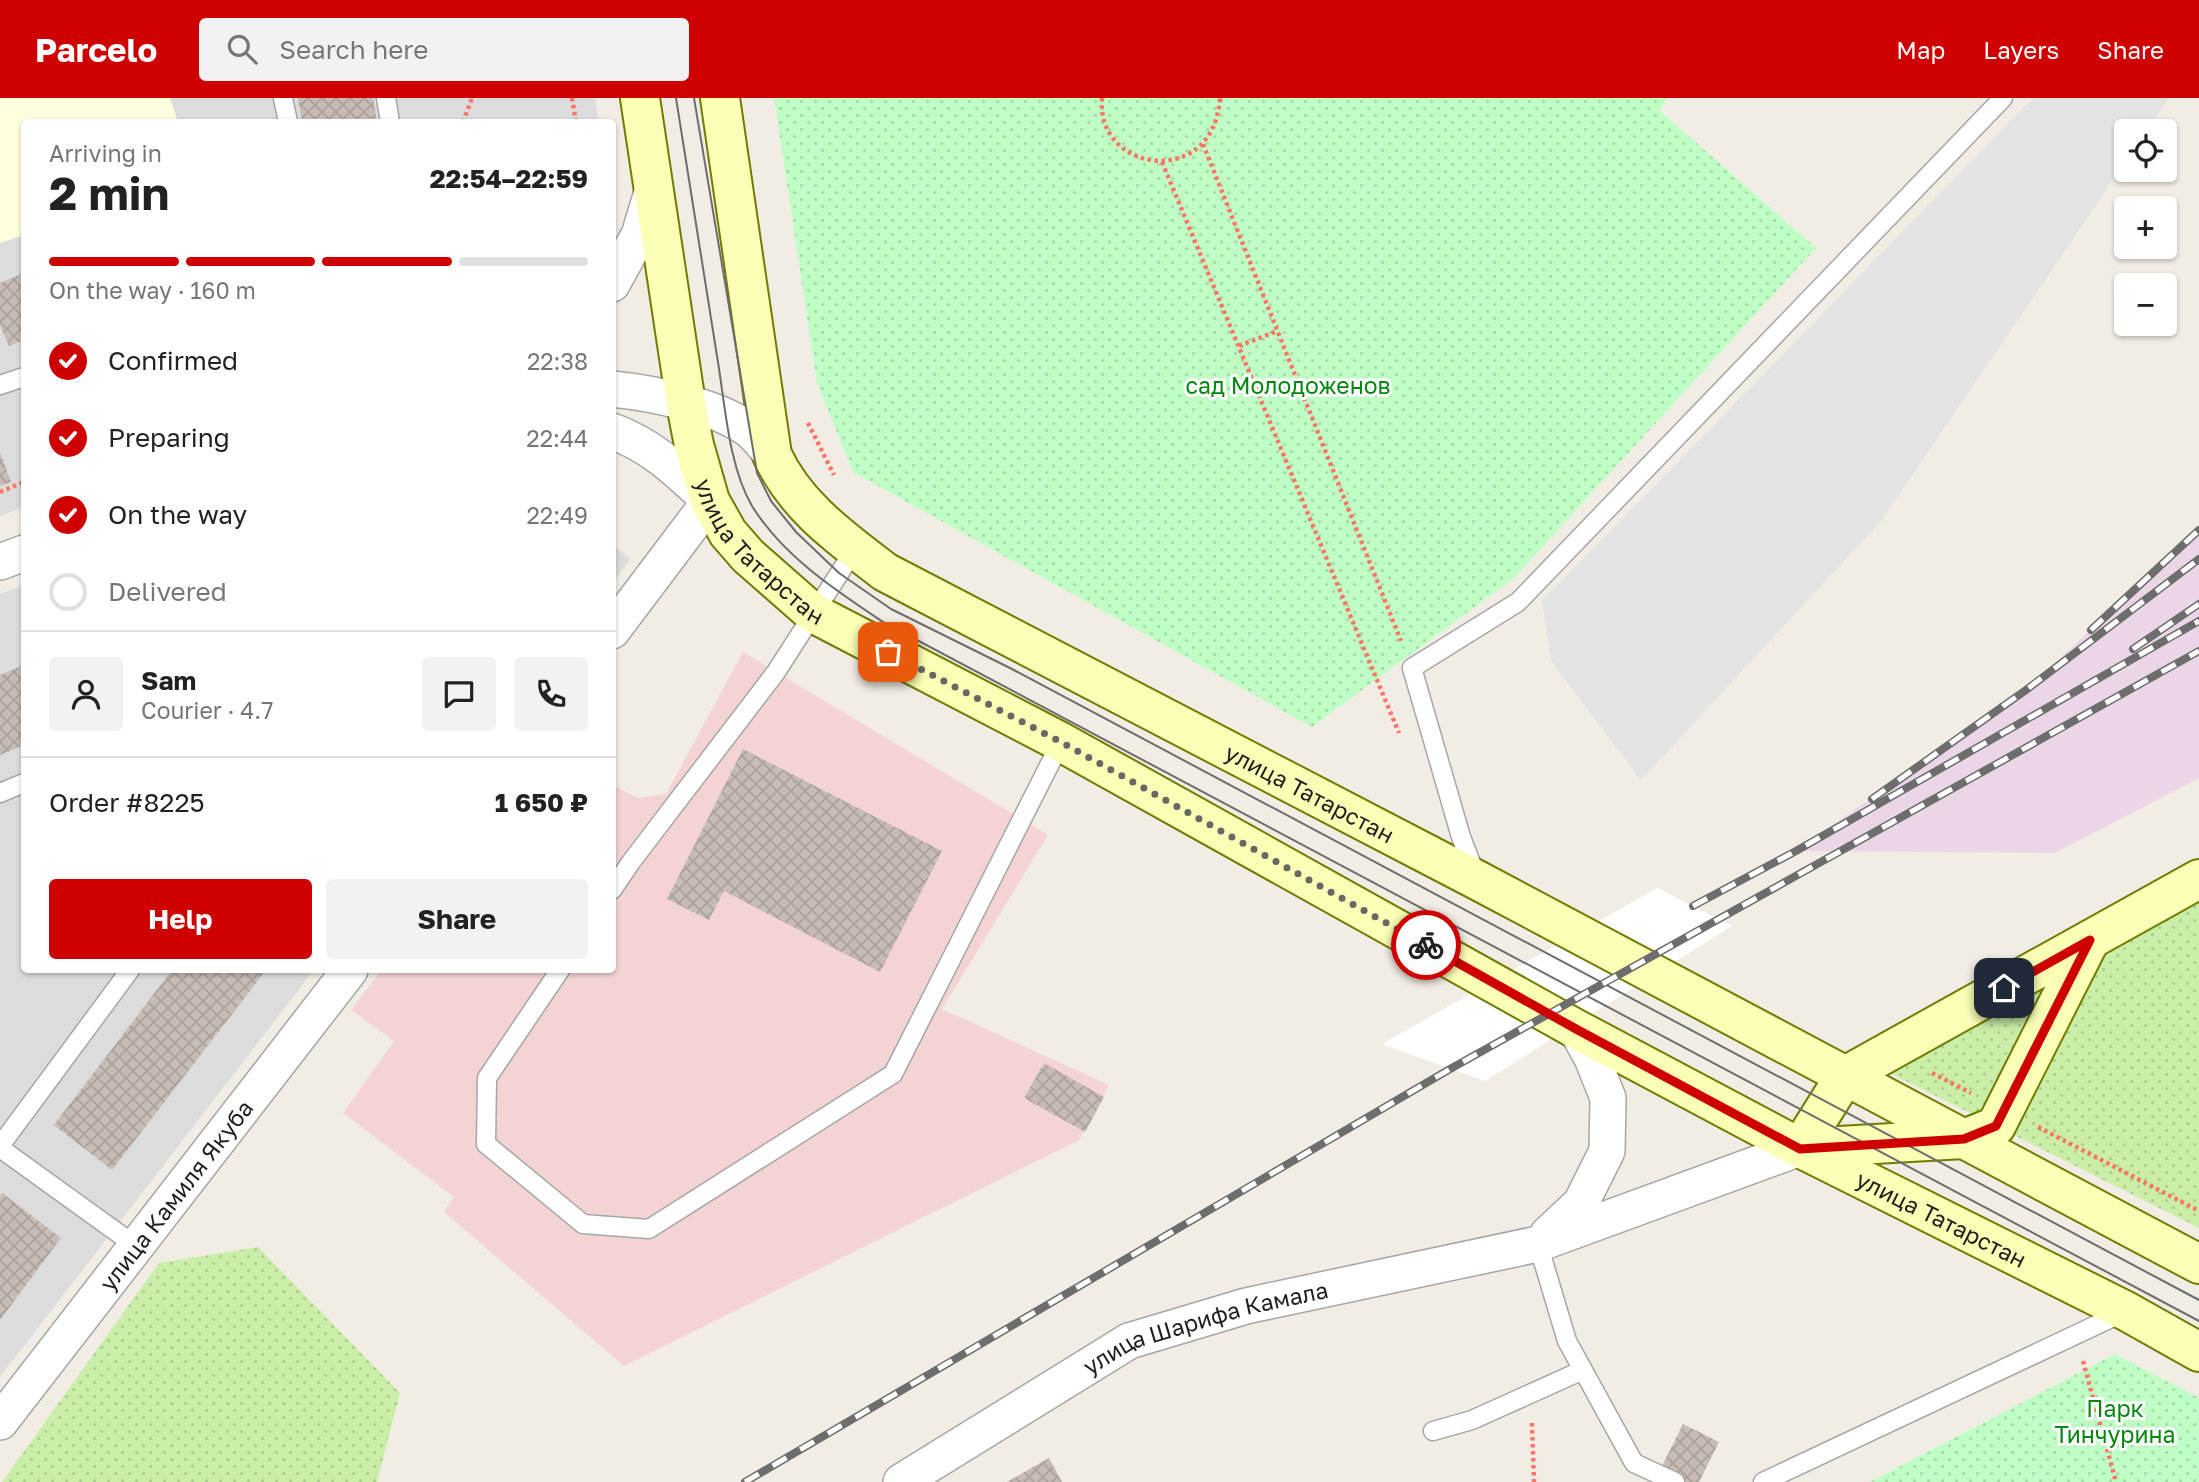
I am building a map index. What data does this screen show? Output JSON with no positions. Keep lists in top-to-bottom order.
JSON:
{
  "streets": {
    "main road": ["улица Татарстан"],
    "street": ["улица Камиля Якуба", "улица Шарифа Камала"]
  },
  "crossings": [
    ["улица Татарстан", "улица Шарифа Камала"]
  ],
  "parks": ["сад Молодоженов", "Парк Тинчурина"],
  "page": {
    "header": "Parcelo",
    "search": "Search here",
    "nav": ["Map", "Layers", "Share"],
    "map_buttons": ["+", "−"],
    "heading": ["2 min", "Arriving in", "22:54–22:59"],
    "panel": [
      "Sam",
      "Courier · 4.7",
      "Order #8225",
      "1 650 ₽"
    ],
    "bar": "On the way · 160 m",
    "list": [
      ["Confirmed", "22:38"],
      ["Preparing", "22:44"],
      ["On the way", "22:49"],
      "Delivered"
    ],
    "buttons": ["Help", "Share"]
  }
}
